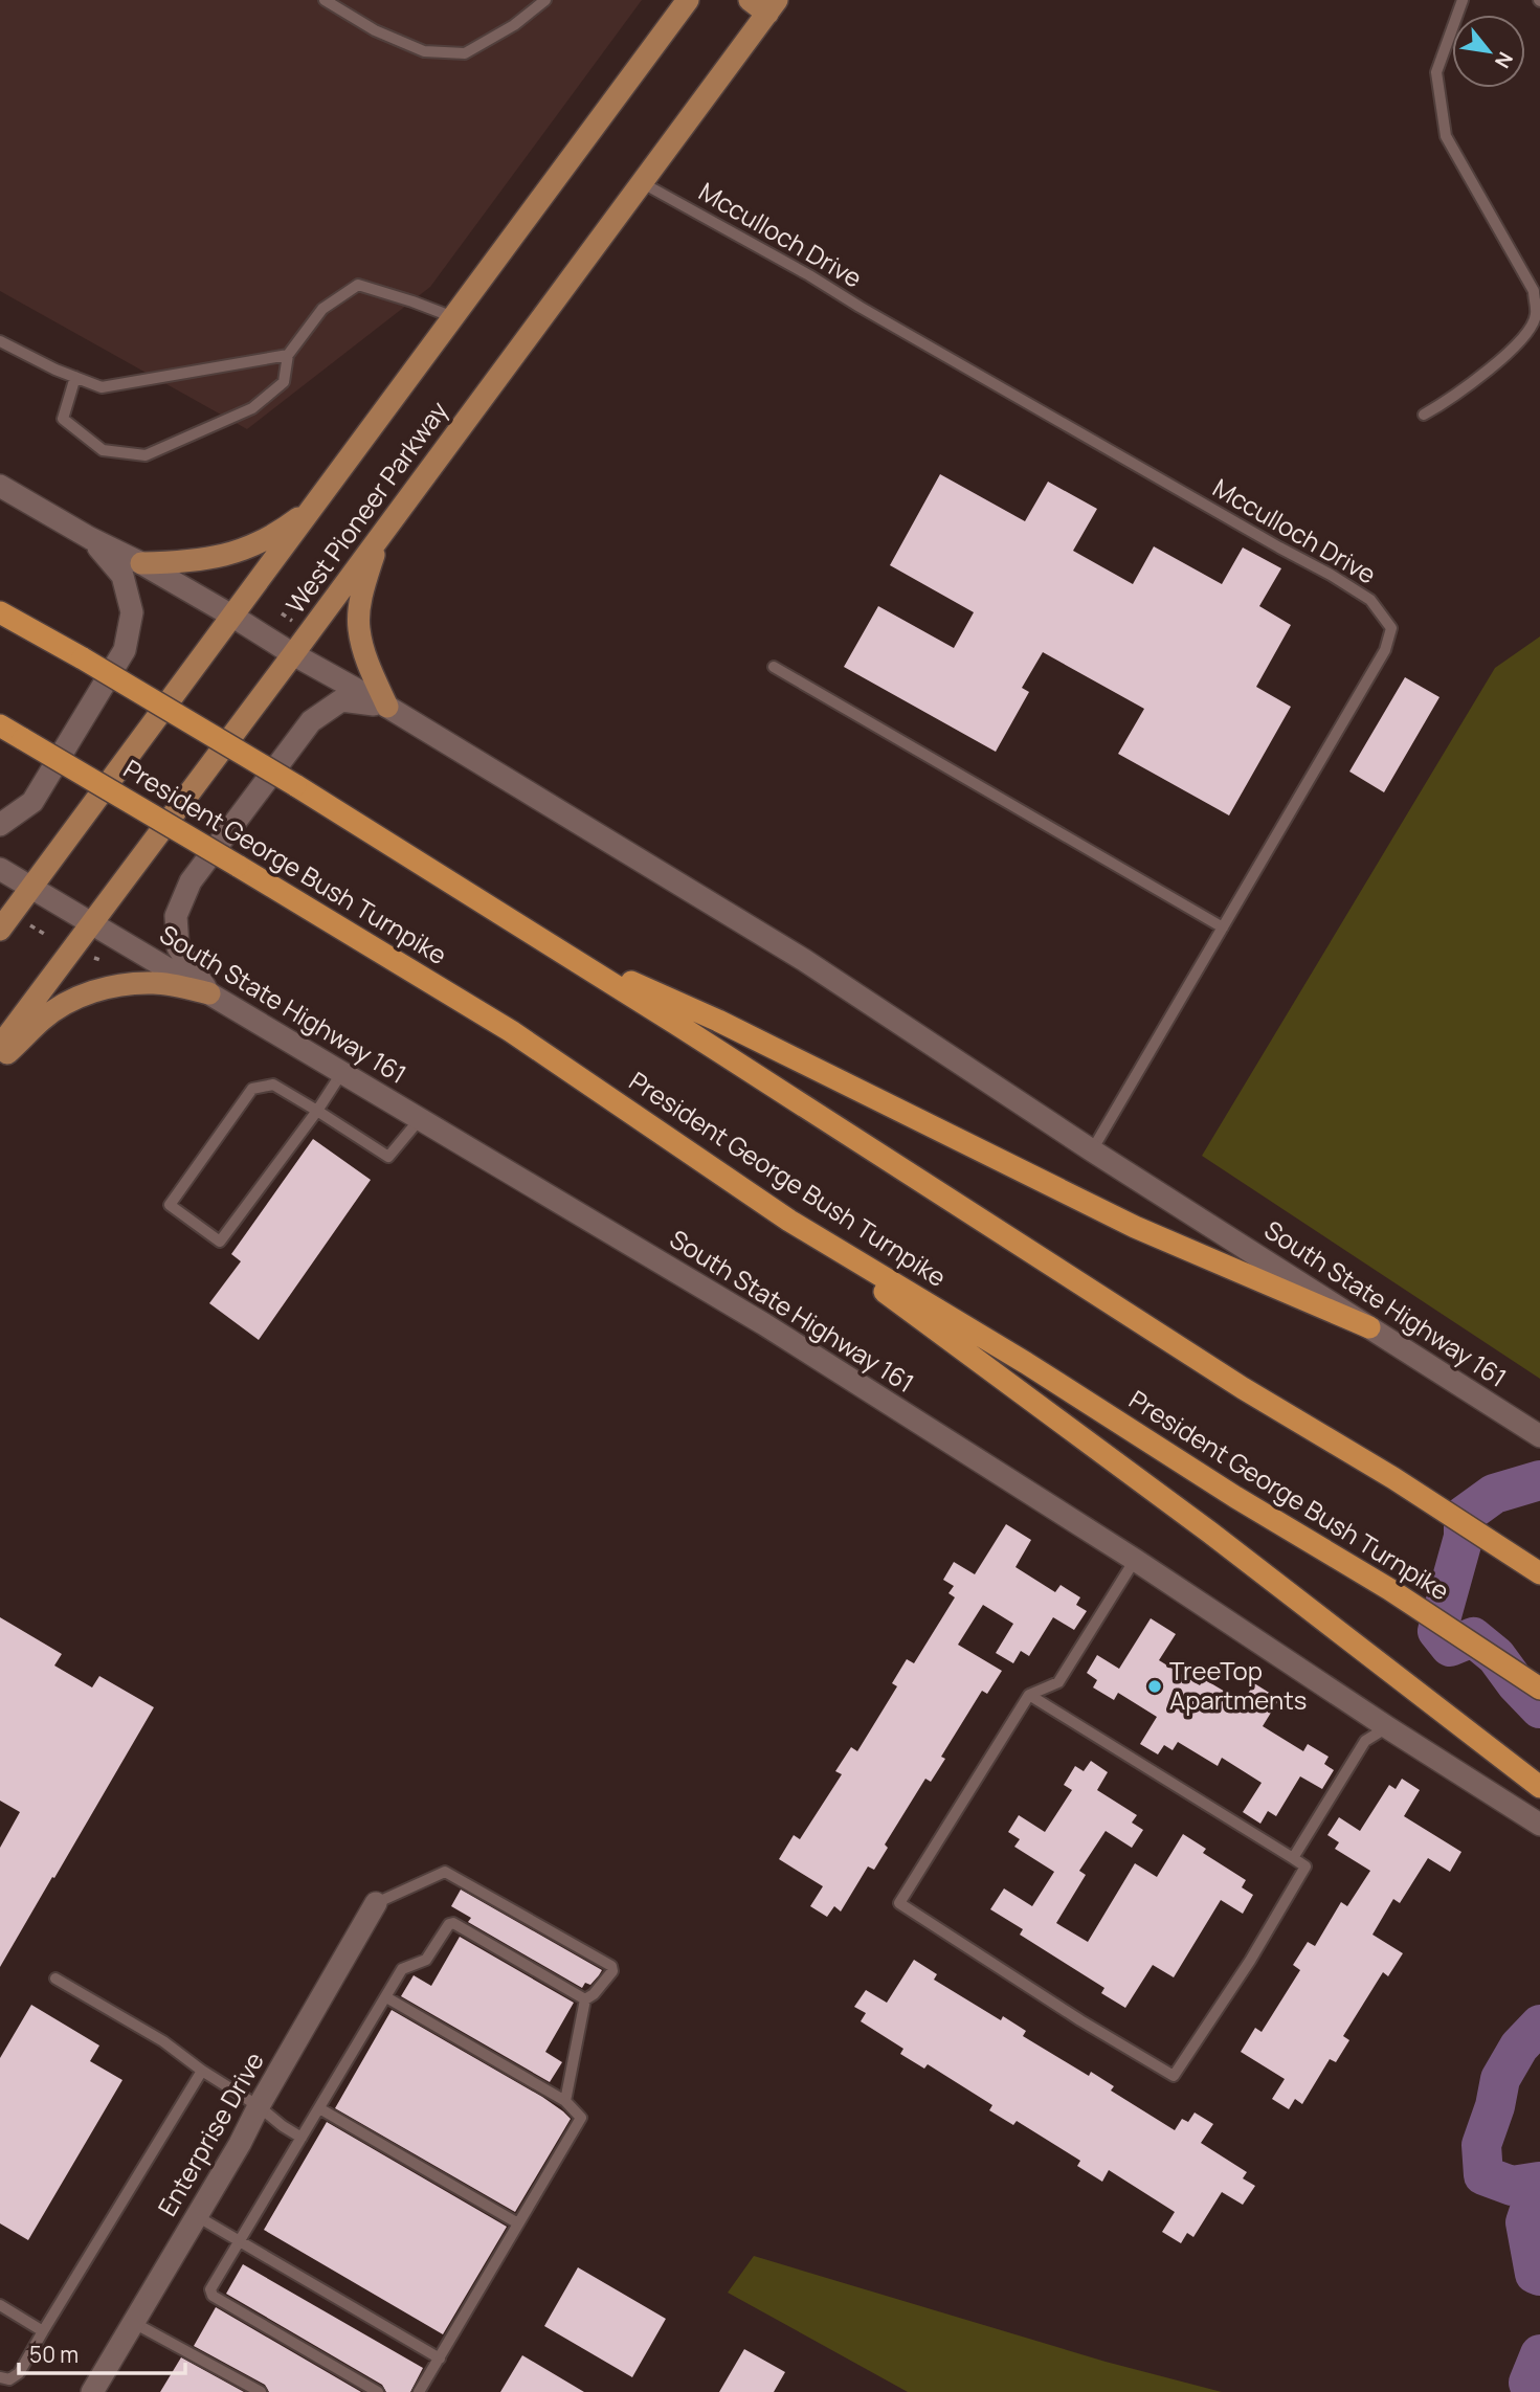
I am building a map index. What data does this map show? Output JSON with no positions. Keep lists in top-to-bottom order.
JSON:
{
  "streets": {
    "highway": ["President George Bush Turnpike"],
    "main road": ["West Pioneer Parkway", "South State Highway 161", "Enterprise Drive"],
    "lane": ["Mcculloch Drive"]
  },
  "crossings": [
    ["Mcculloch Drive", "West Pioneer Parkway"],
    ["Mcculloch Drive", "South State Highway 161"],
    ["West Pioneer Parkway", "South State Highway 161"]
  ],
  "places": ["TreeTop Apartments"],
  "scale_bar": "50 m",
  "north": "bottom right"
}
